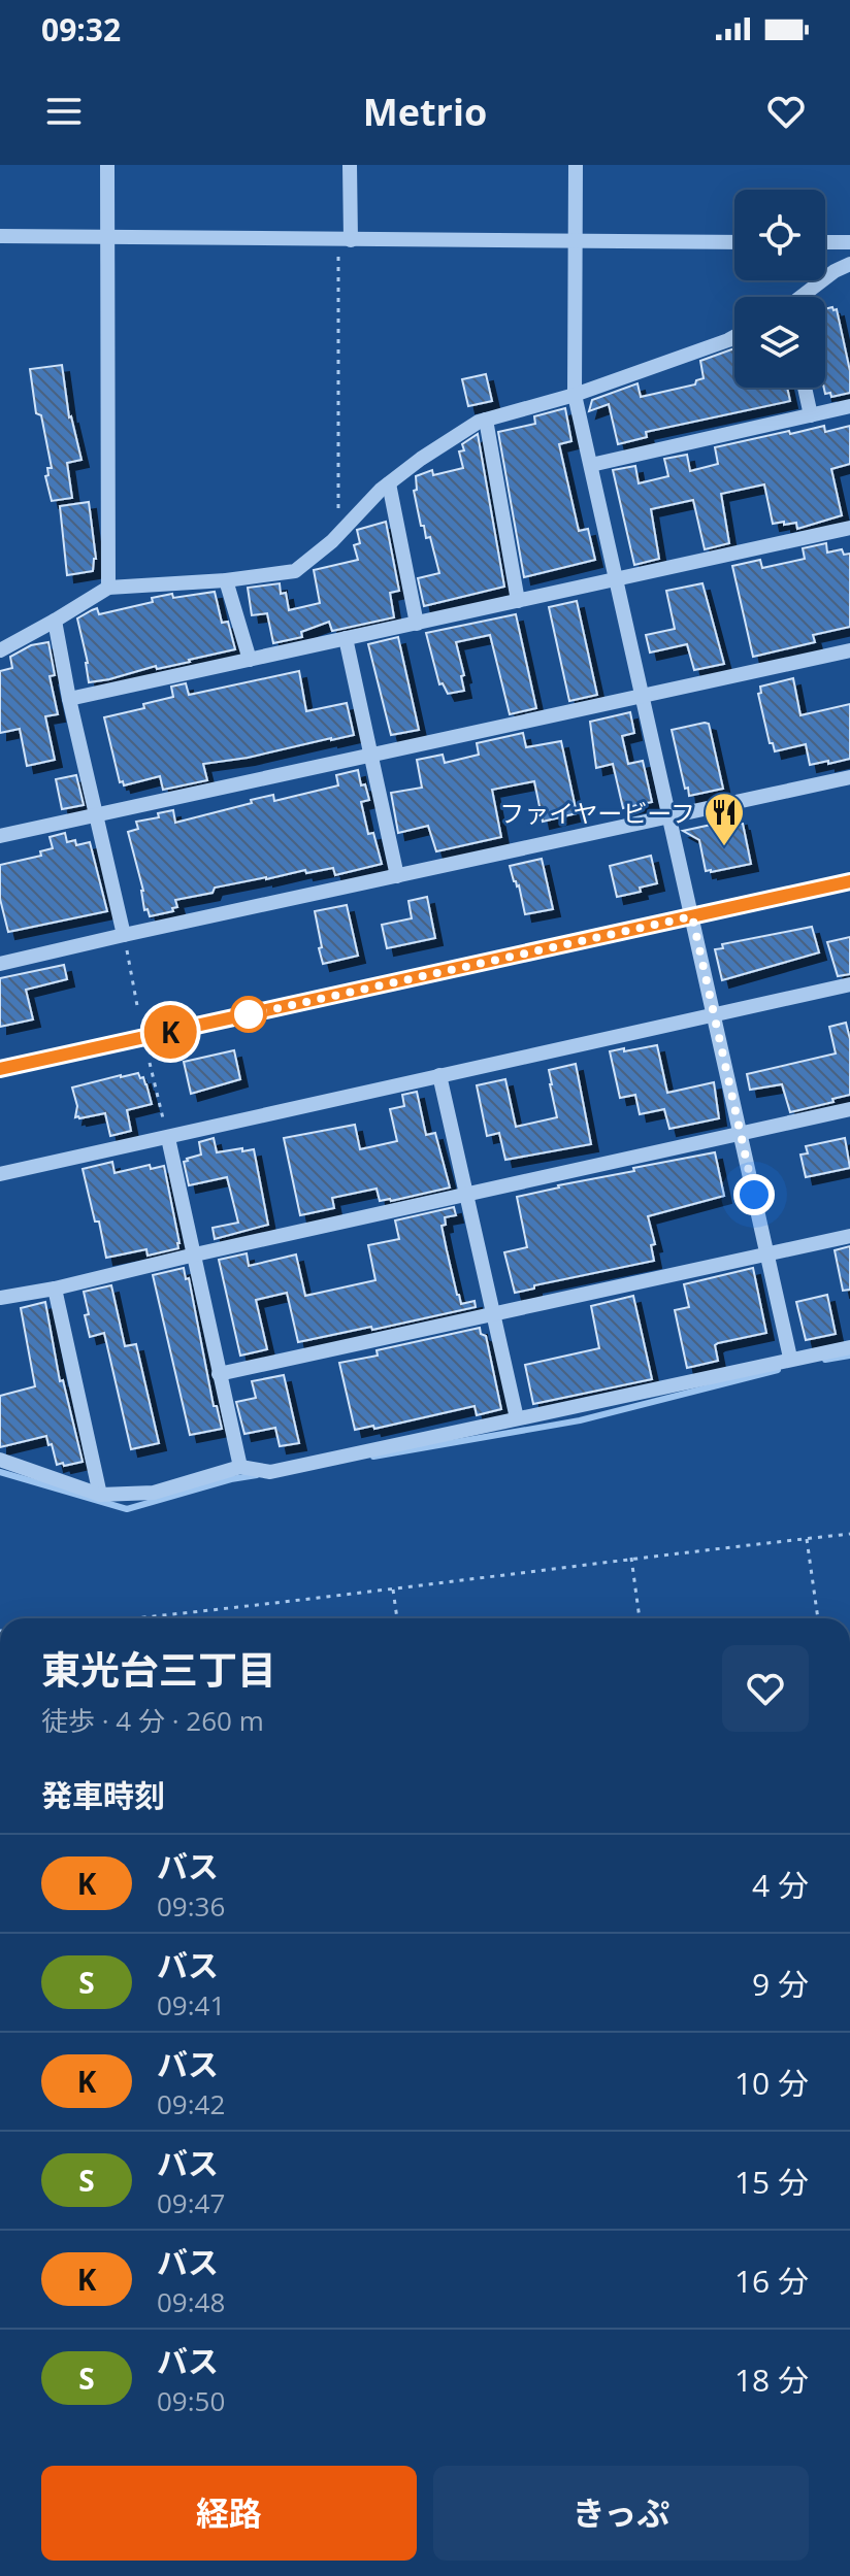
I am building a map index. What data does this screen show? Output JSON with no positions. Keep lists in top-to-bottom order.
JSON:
{
  "places": {
    "restaurant": ["ファイヤービーフ"]
  },
  "lines": ["bus line K"],
  "page": {
    "status": "09:32",
    "header": "Metrio",
    "on_map": "K",
    "heading": [
      ["東光台三丁目", "徒歩 · 4 分 · 260 m"],
      "発車時刻"
    ],
    "list": [
      {
        "mark": "K",
        "name": "バス",
        "note": "09:36",
        "value": "4 分"
      },
      {
        "mark": "S",
        "name": "バス",
        "note": "09:41",
        "value": "9 分"
      },
      {
        "mark": "K",
        "name": "バス",
        "note": "09:42",
        "value": "10 分"
      },
      {
        "mark": "S",
        "name": "バス",
        "note": "09:47",
        "value": "15 分"
      },
      {
        "mark": "K",
        "name": "バス",
        "note": "09:48",
        "value": "16 分"
      },
      {
        "mark": "S",
        "name": "バス",
        "note": "09:50",
        "value": "18 分"
      }
    ],
    "buttons": ["経路", "きっぷ"]
  }
}
